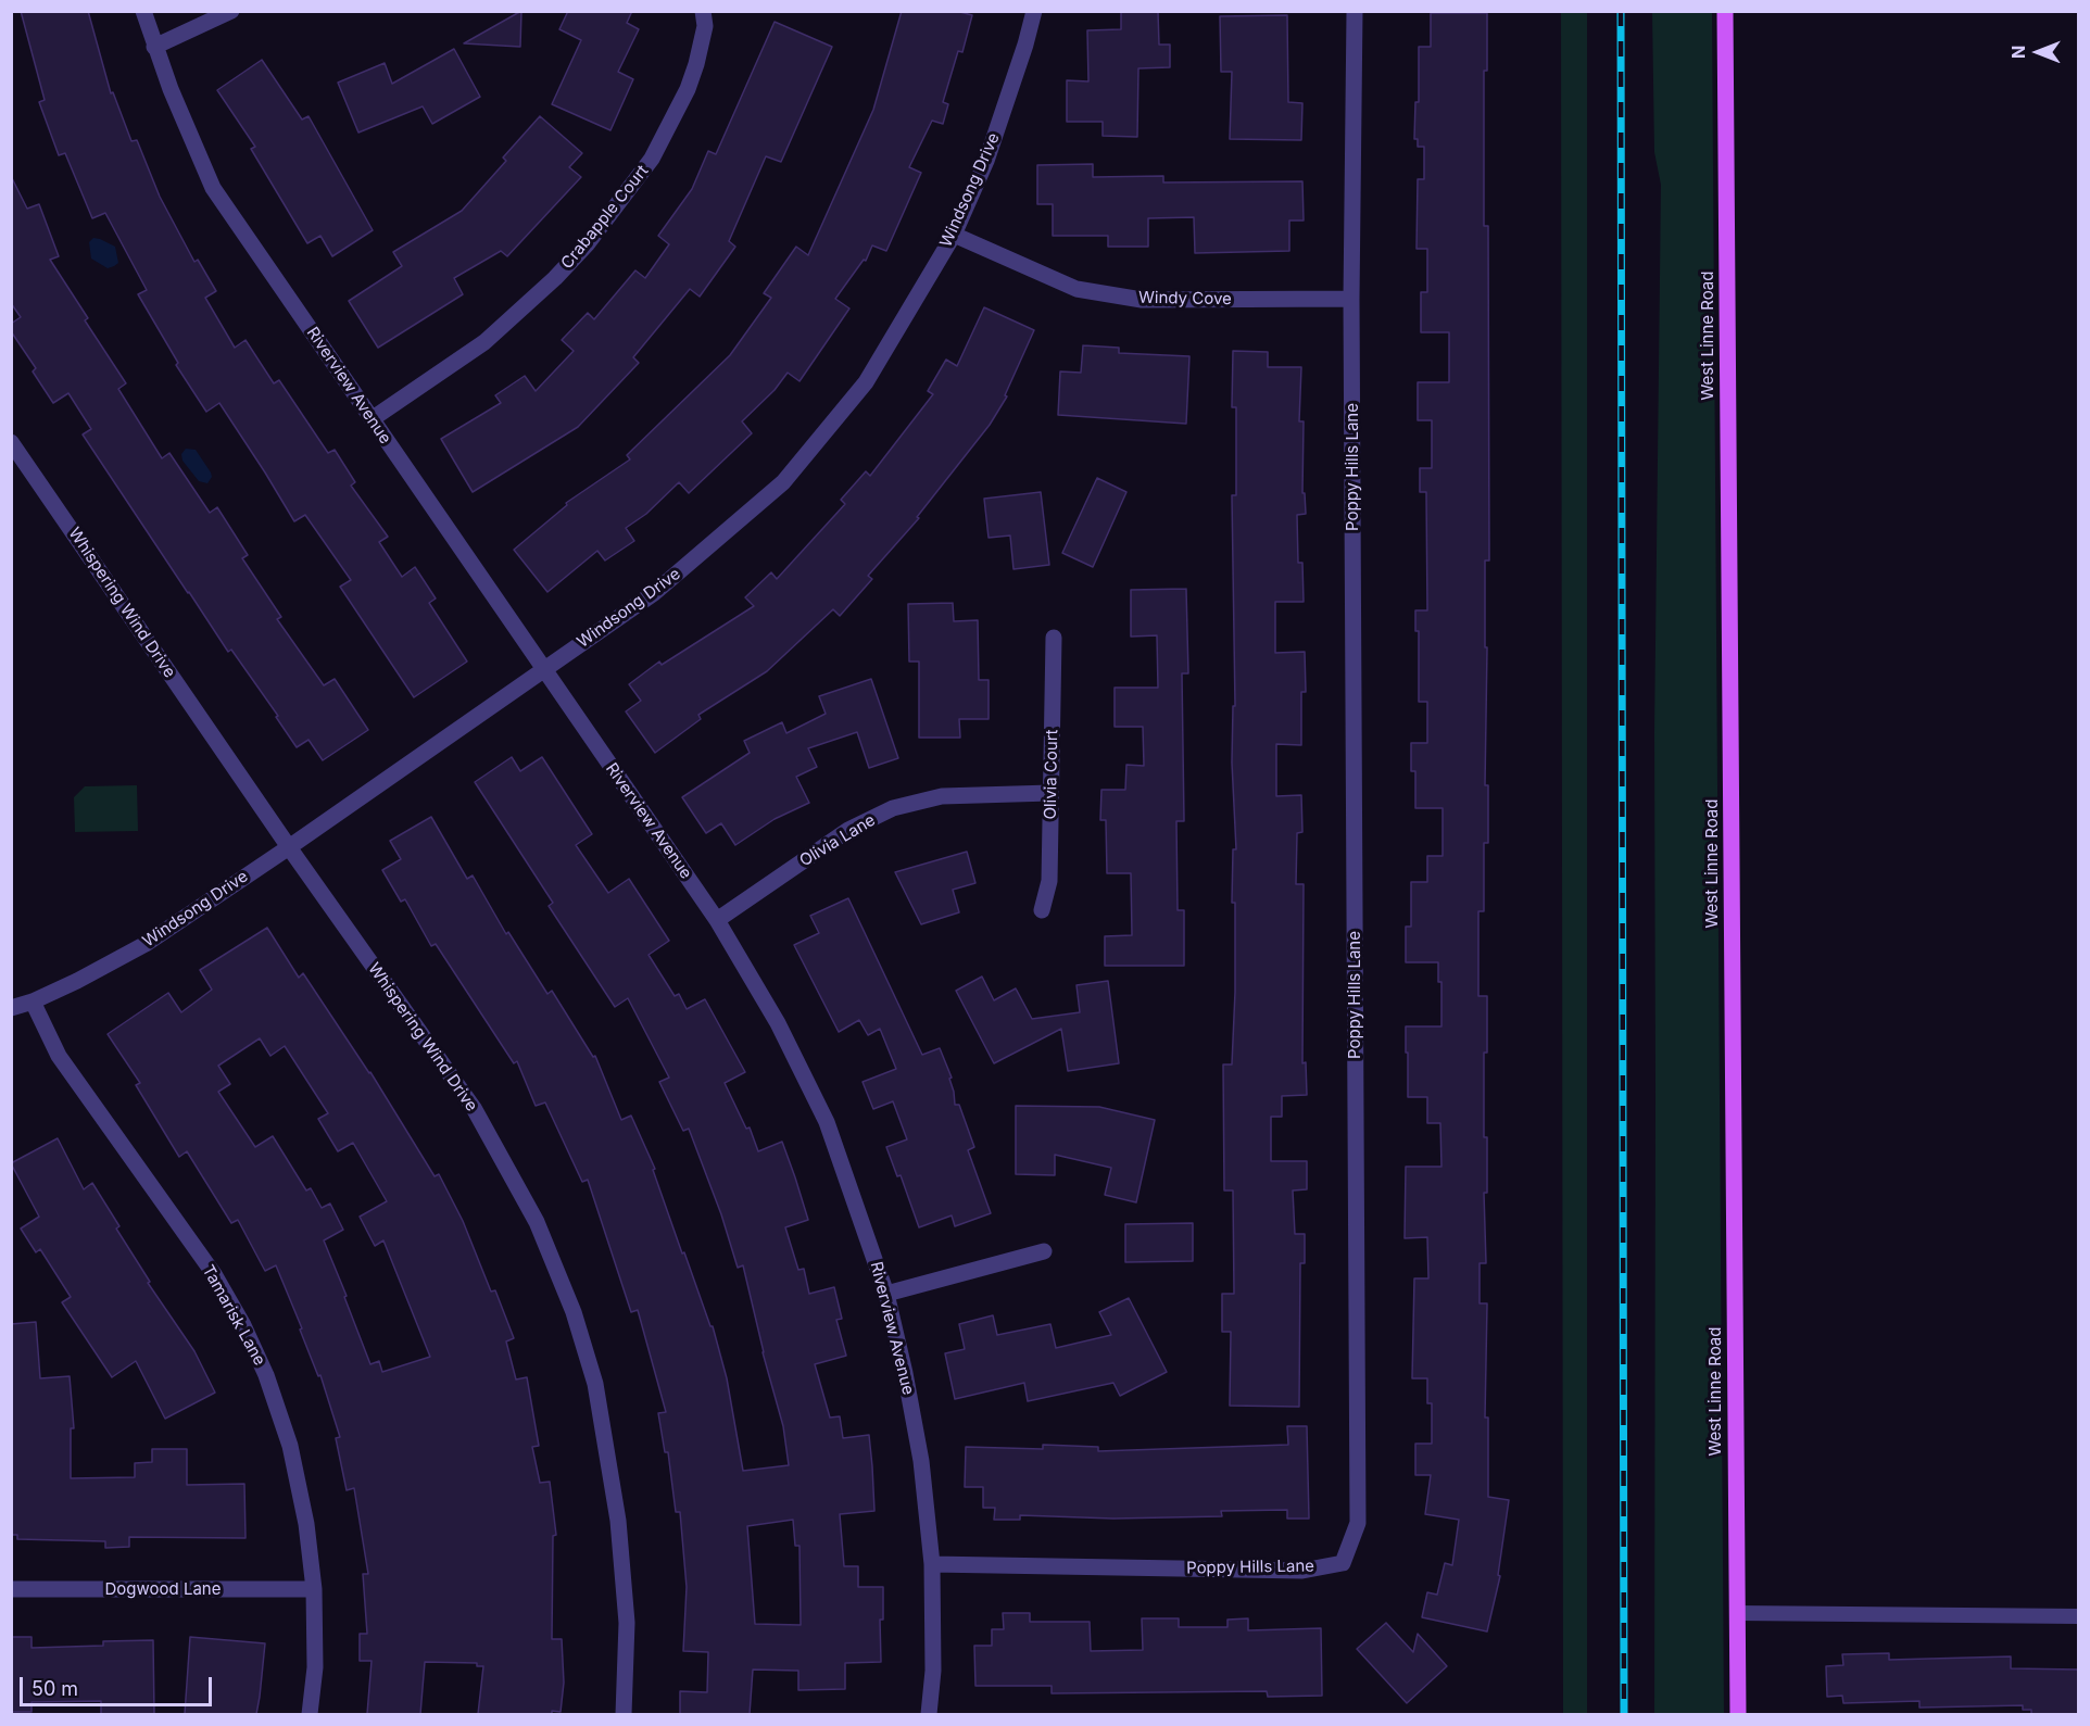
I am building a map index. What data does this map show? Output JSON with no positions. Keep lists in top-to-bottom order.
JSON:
{
  "streets": {
    "main road": ["West Linne Road"],
    "street": [
      "Windsong Drive",
      "Crabapple Court",
      "Windy Cove",
      "Riverview Avenue",
      "Poppy Hills Lane",
      "Whispering Wind Drive",
      "Olivia Court",
      "Olivia Lane",
      "Tamarisk Lane",
      "Dogwood Lane"
    ]
  },
  "crossings": [
    ["Windsong Drive", "Windy Cove"],
    ["Windsong Drive", "Riverview Avenue"],
    ["Windsong Drive", "Whispering Wind Drive"],
    ["Windsong Drive", "Tamarisk Lane"],
    ["Crabapple Court", "Riverview Avenue"],
    ["Windy Cove", "Poppy Hills Lane"],
    ["Riverview Avenue", "Poppy Hills Lane"],
    ["Riverview Avenue", "Olivia Lane"],
    ["Olivia Court", "Olivia Lane"],
    ["Tamarisk Lane", "Dogwood Lane"]
  ],
  "scale_bar": "50 m",
  "north": "left"
}
